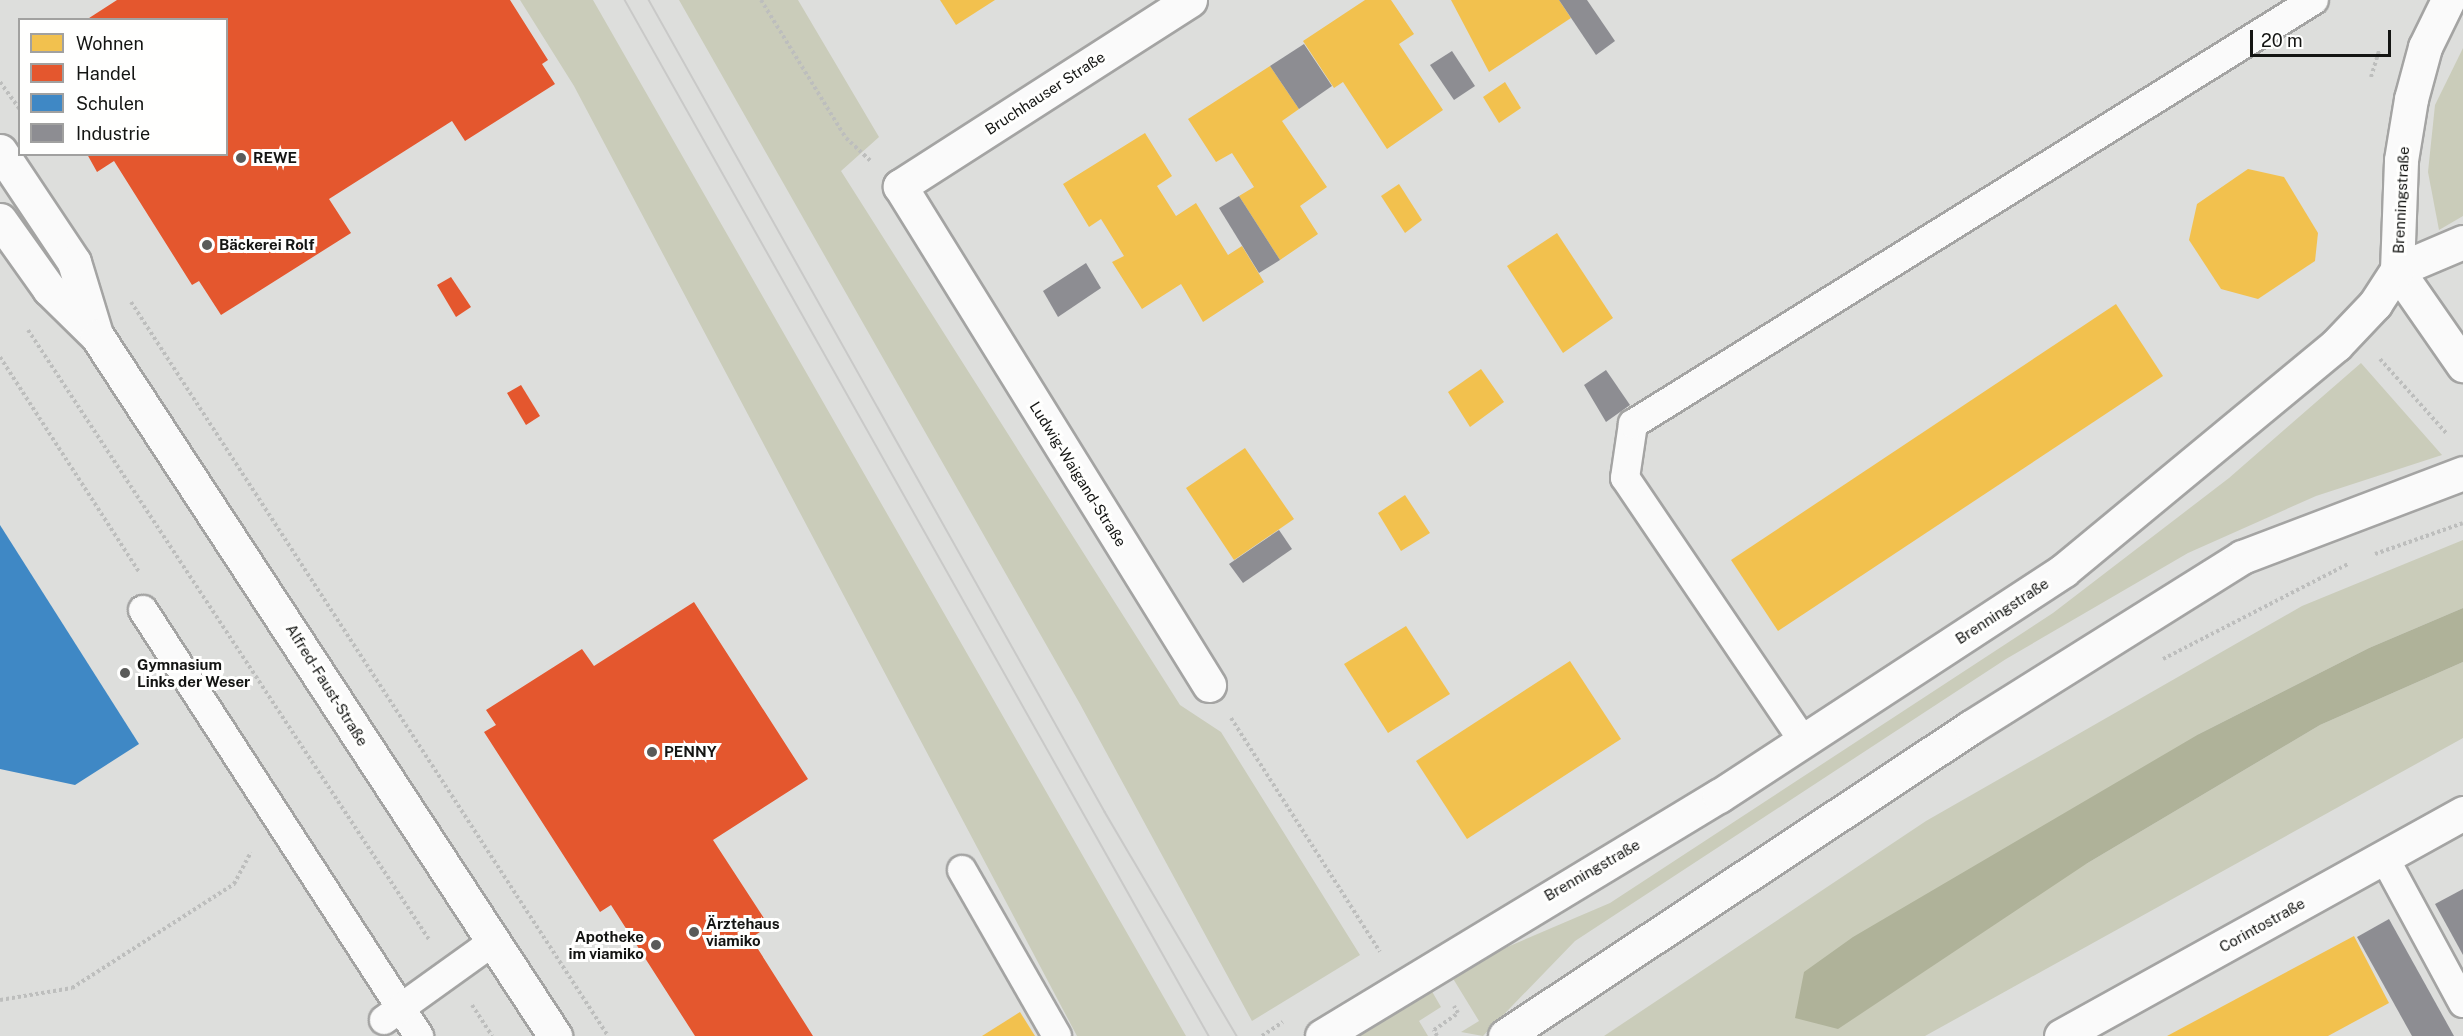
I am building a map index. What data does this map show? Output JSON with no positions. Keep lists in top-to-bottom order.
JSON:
{
  "streets": {
    "street": [
      "Bruchhauser Straße",
      "Brenningstraße",
      "Ludwig-Waigand-Straße",
      "Alfred-Faust-Straße",
      "Corintostraße"
    ]
  },
  "crossings": [
    ["Bruchhauser Straße", "Ludwig-Waigand-Straße"]
  ],
  "places": [
    "REWE",
    "Bäckerei Rolf",
    "Gymnasium Links der Weser",
    "PENNY",
    "Ärztehaus viamiko",
    "Apotheke im viamiko"
  ],
  "legend": [
    "Wohnen",
    "Handel",
    "Schulen",
    "Industrie"
  ],
  "scale_bar": "20 m"
}
